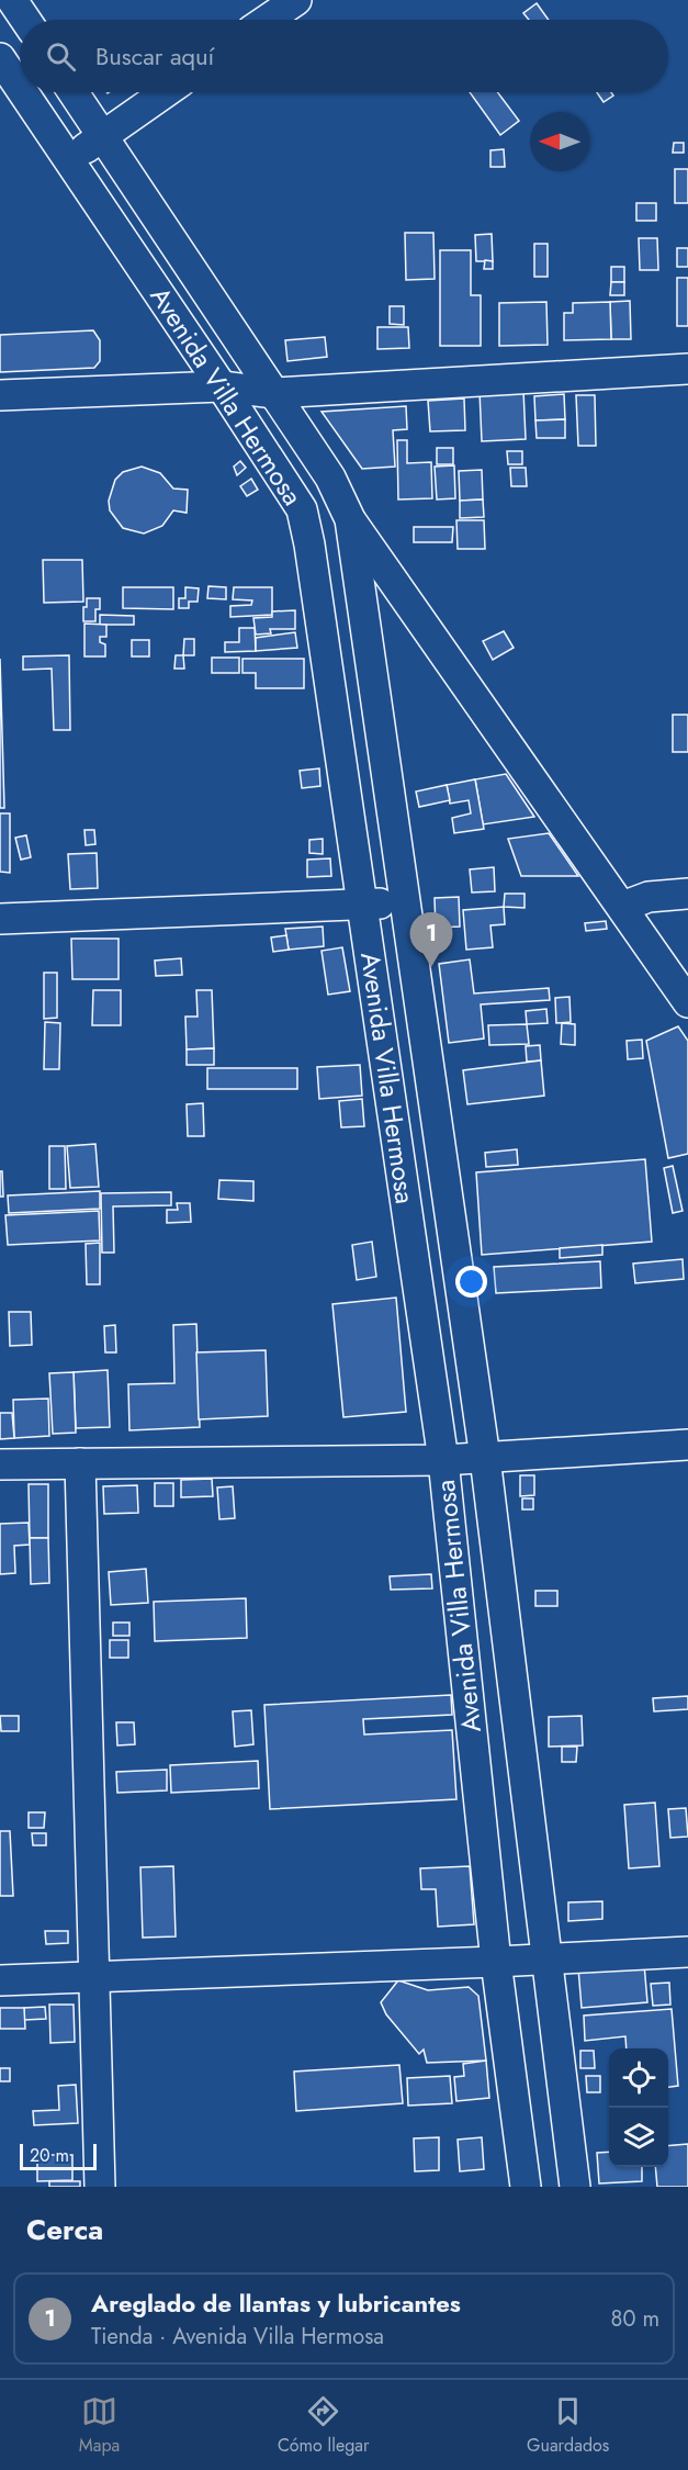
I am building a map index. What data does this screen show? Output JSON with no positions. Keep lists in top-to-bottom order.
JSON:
{
  "streets": {
    "street": ["Avenida Villa Hermosa"]
  },
  "scale_bar": "20 m",
  "north": "left",
  "page": {
    "search": "Buscar aquí",
    "pins": "1",
    "scale": "20 m",
    "heading": "Cerca",
    "list": [
      {
        "mark": "1",
        "name": "Areglado de llantas y lubricantes",
        "note": "Tienda · Avenida Villa Hermosa",
        "value": "80 m"
      }
    ],
    "nav": ["Mapa", "Cómo llegar", "Guardados"]
  }
}
